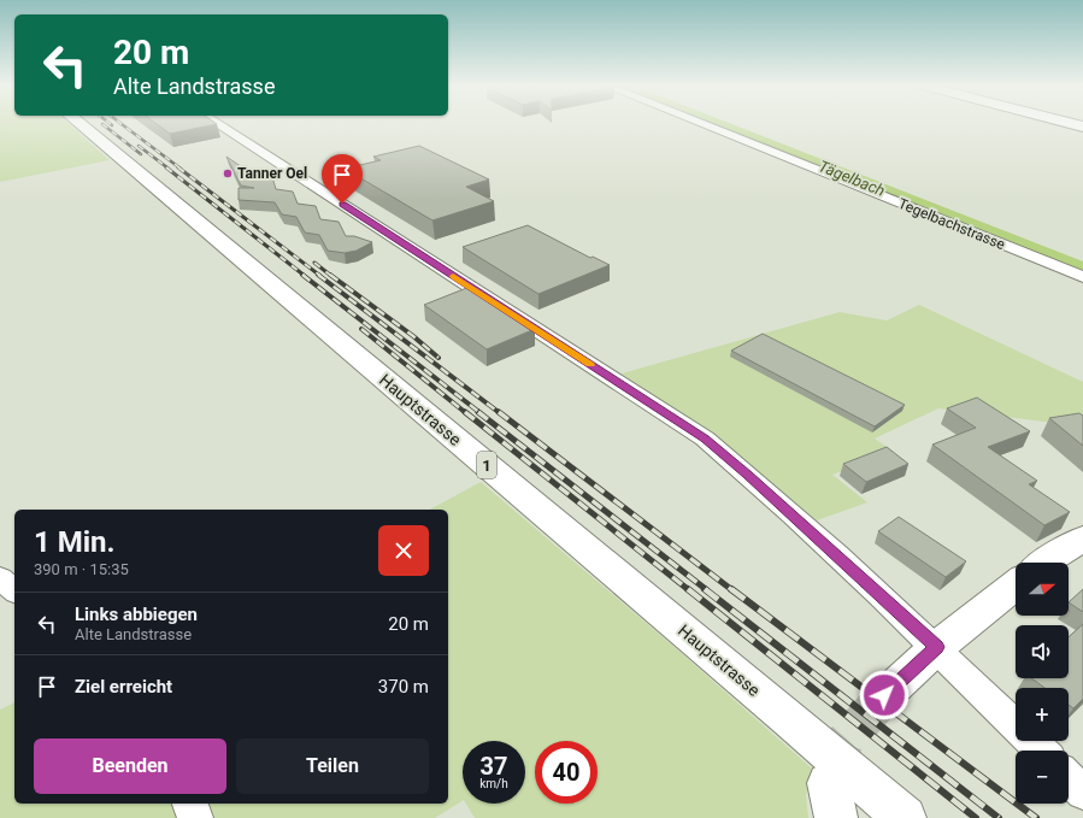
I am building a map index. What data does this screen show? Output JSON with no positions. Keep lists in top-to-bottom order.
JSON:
{
  "streets": {
    "main road": ["Hauptstrasse", "1"],
    "street": ["Tegelbachstrasse"]
  },
  "water": ["Tägelbach"],
  "places": ["Tanner Oel"],
  "north": "right",
  "page": {
    "turn": ["20 m", "Alte Landstrasse"],
    "heading": ["1 Min.", "390 m · 15:35"],
    "map_buttons": ["+", "−"],
    "list": [
      {
        "name": "Links abbiegen",
        "note": "Alte Landstrasse",
        "value": "20 m"
      },
      {
        "name": "Ziel erreicht",
        "value": "370 m"
      }
    ],
    "buttons": ["Beenden", "Teilen"],
    "speed": "37 km/h",
    "limit": "40"
  }
}
